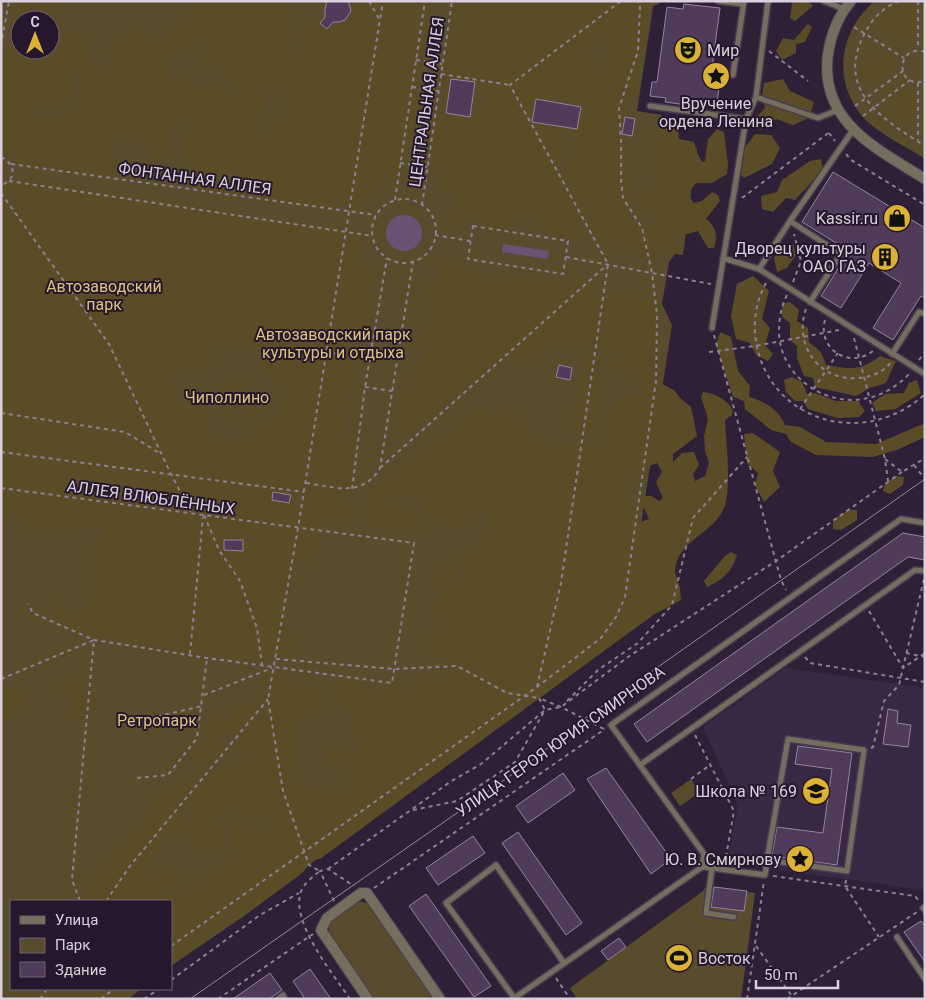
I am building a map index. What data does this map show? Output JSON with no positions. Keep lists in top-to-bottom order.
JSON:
{
  "streets": {
    "lane": ["УЛИЦА ГЕРОЯ ЮРИЯ СМИРНОВА"],
    "path": ["ЦЕНТРАЛЬНАЯ АЛЛЕЯ", "ФОНТАННАЯ АЛЛЕЯ", "АЛЛЕЯ ВЛЮБЛЁННЫХ"]
  },
  "crossings": [
    ["ЦЕНТРАЛЬНАЯ АЛЛЕЯ", "ФОНТАННАЯ АЛЛЕЯ"]
  ],
  "parks": [
    "Автозаводский парк",
    "Автозаводский парк культуры и отдыха",
    "Чиполлино",
    "Ретропарк"
  ],
  "places": {
    "theatre": ["Мир"],
    "place": ["Вручение ордена Ленина", "Ю. В. Смирнову"],
    "shop": ["Kassir.ru"],
    "building": ["Дворец культуры ОАО ГАЗ"],
    "school or university": ["Школа № 169"],
    "sports": ["Восток"]
  },
  "legend": ["Улица", "Парк", "Здание"],
  "scale_bar": "50 m",
  "north": "top"
}
